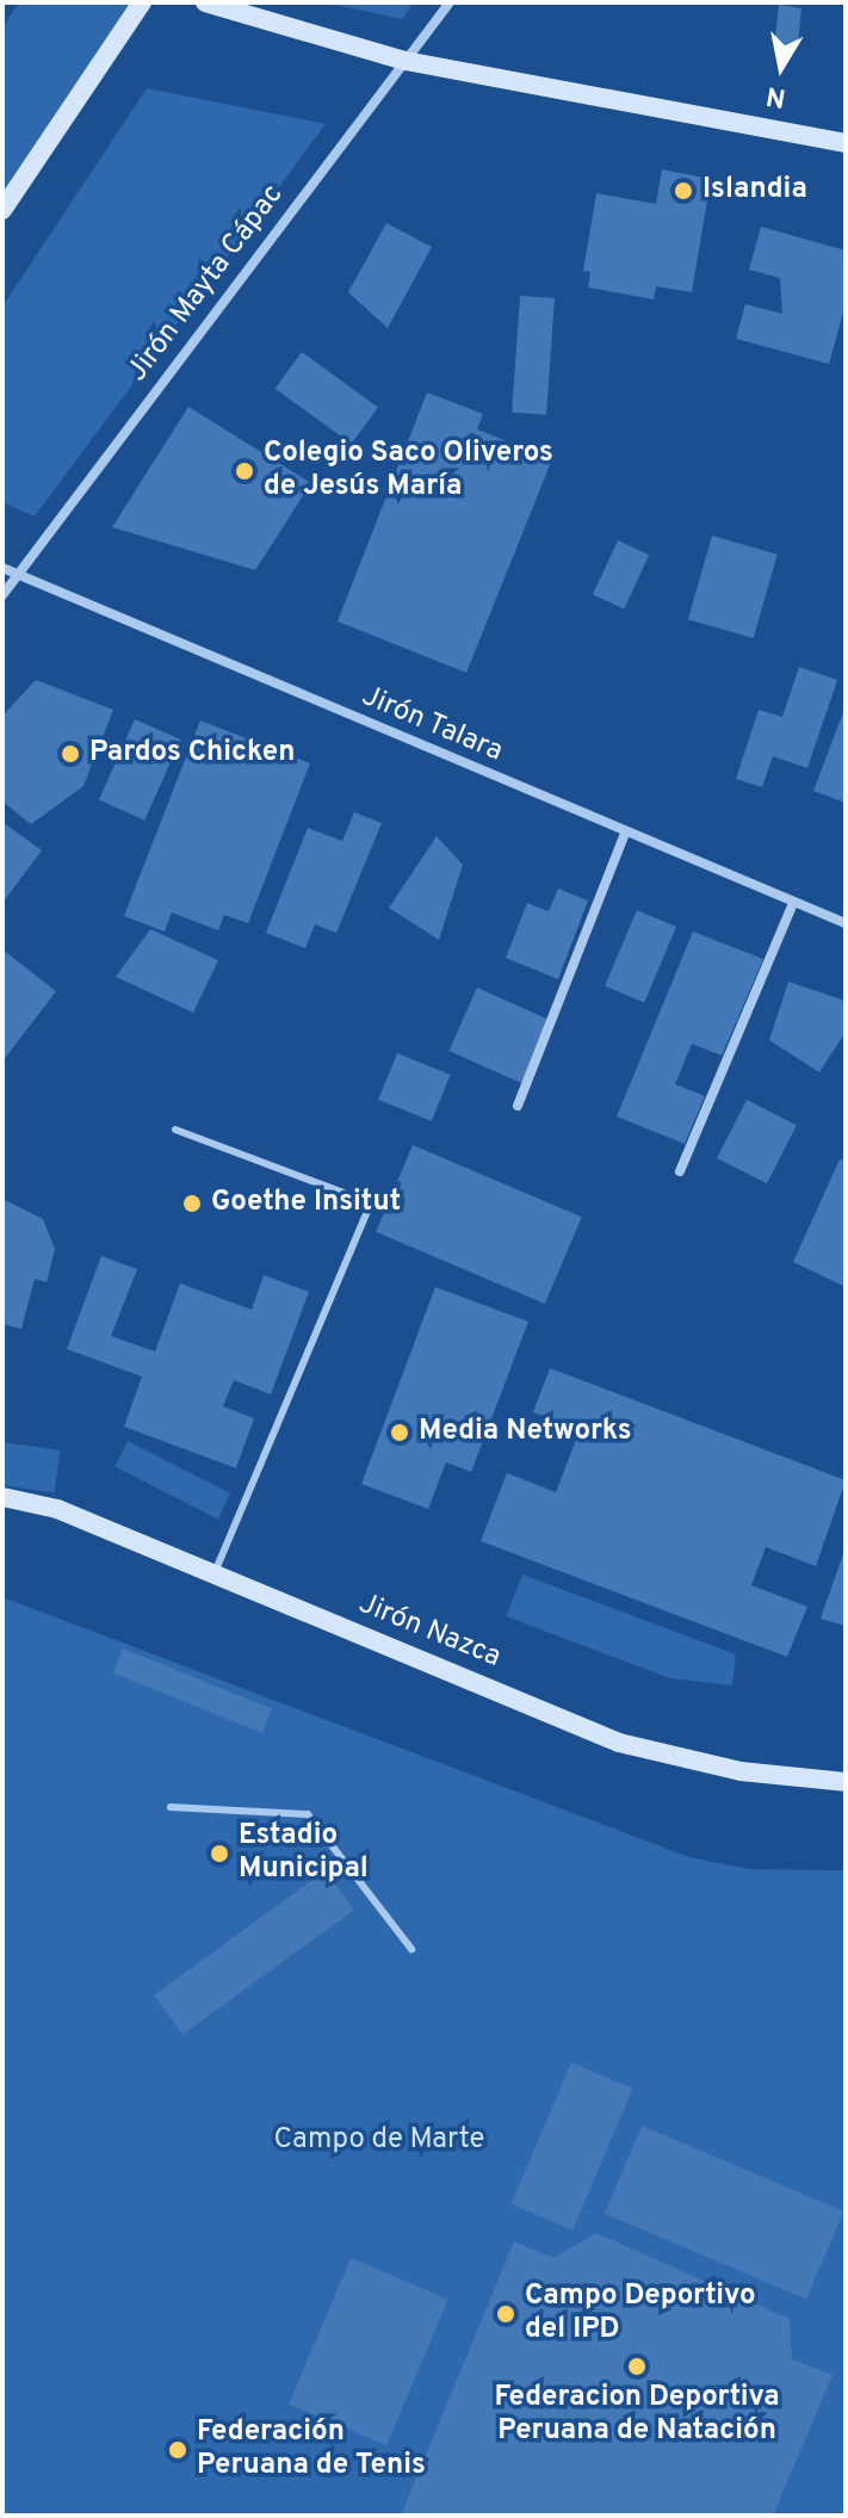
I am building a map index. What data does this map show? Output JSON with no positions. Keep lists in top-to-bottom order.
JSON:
{
  "streets": {
    "street": ["Jirón Mayta Cápac", "Jirón Talara", "Jirón Nazca"]
  },
  "crossings": [
    ["Jirón Mayta Cápac", "Jirón Talara"]
  ],
  "parks": ["Campo de Marte"],
  "places": [
    "Islandia",
    "Colegio Saco Oliveros de Jesús María",
    "Pardos Chicken",
    "Goethe Insitut",
    "Media Networks",
    "Estadio Municipal",
    "Campo Deportivo del IPD",
    "Federacion Deportiva Peruana de Natación",
    "Federación Peruana de Tenis"
  ],
  "north": "bottom"
}
